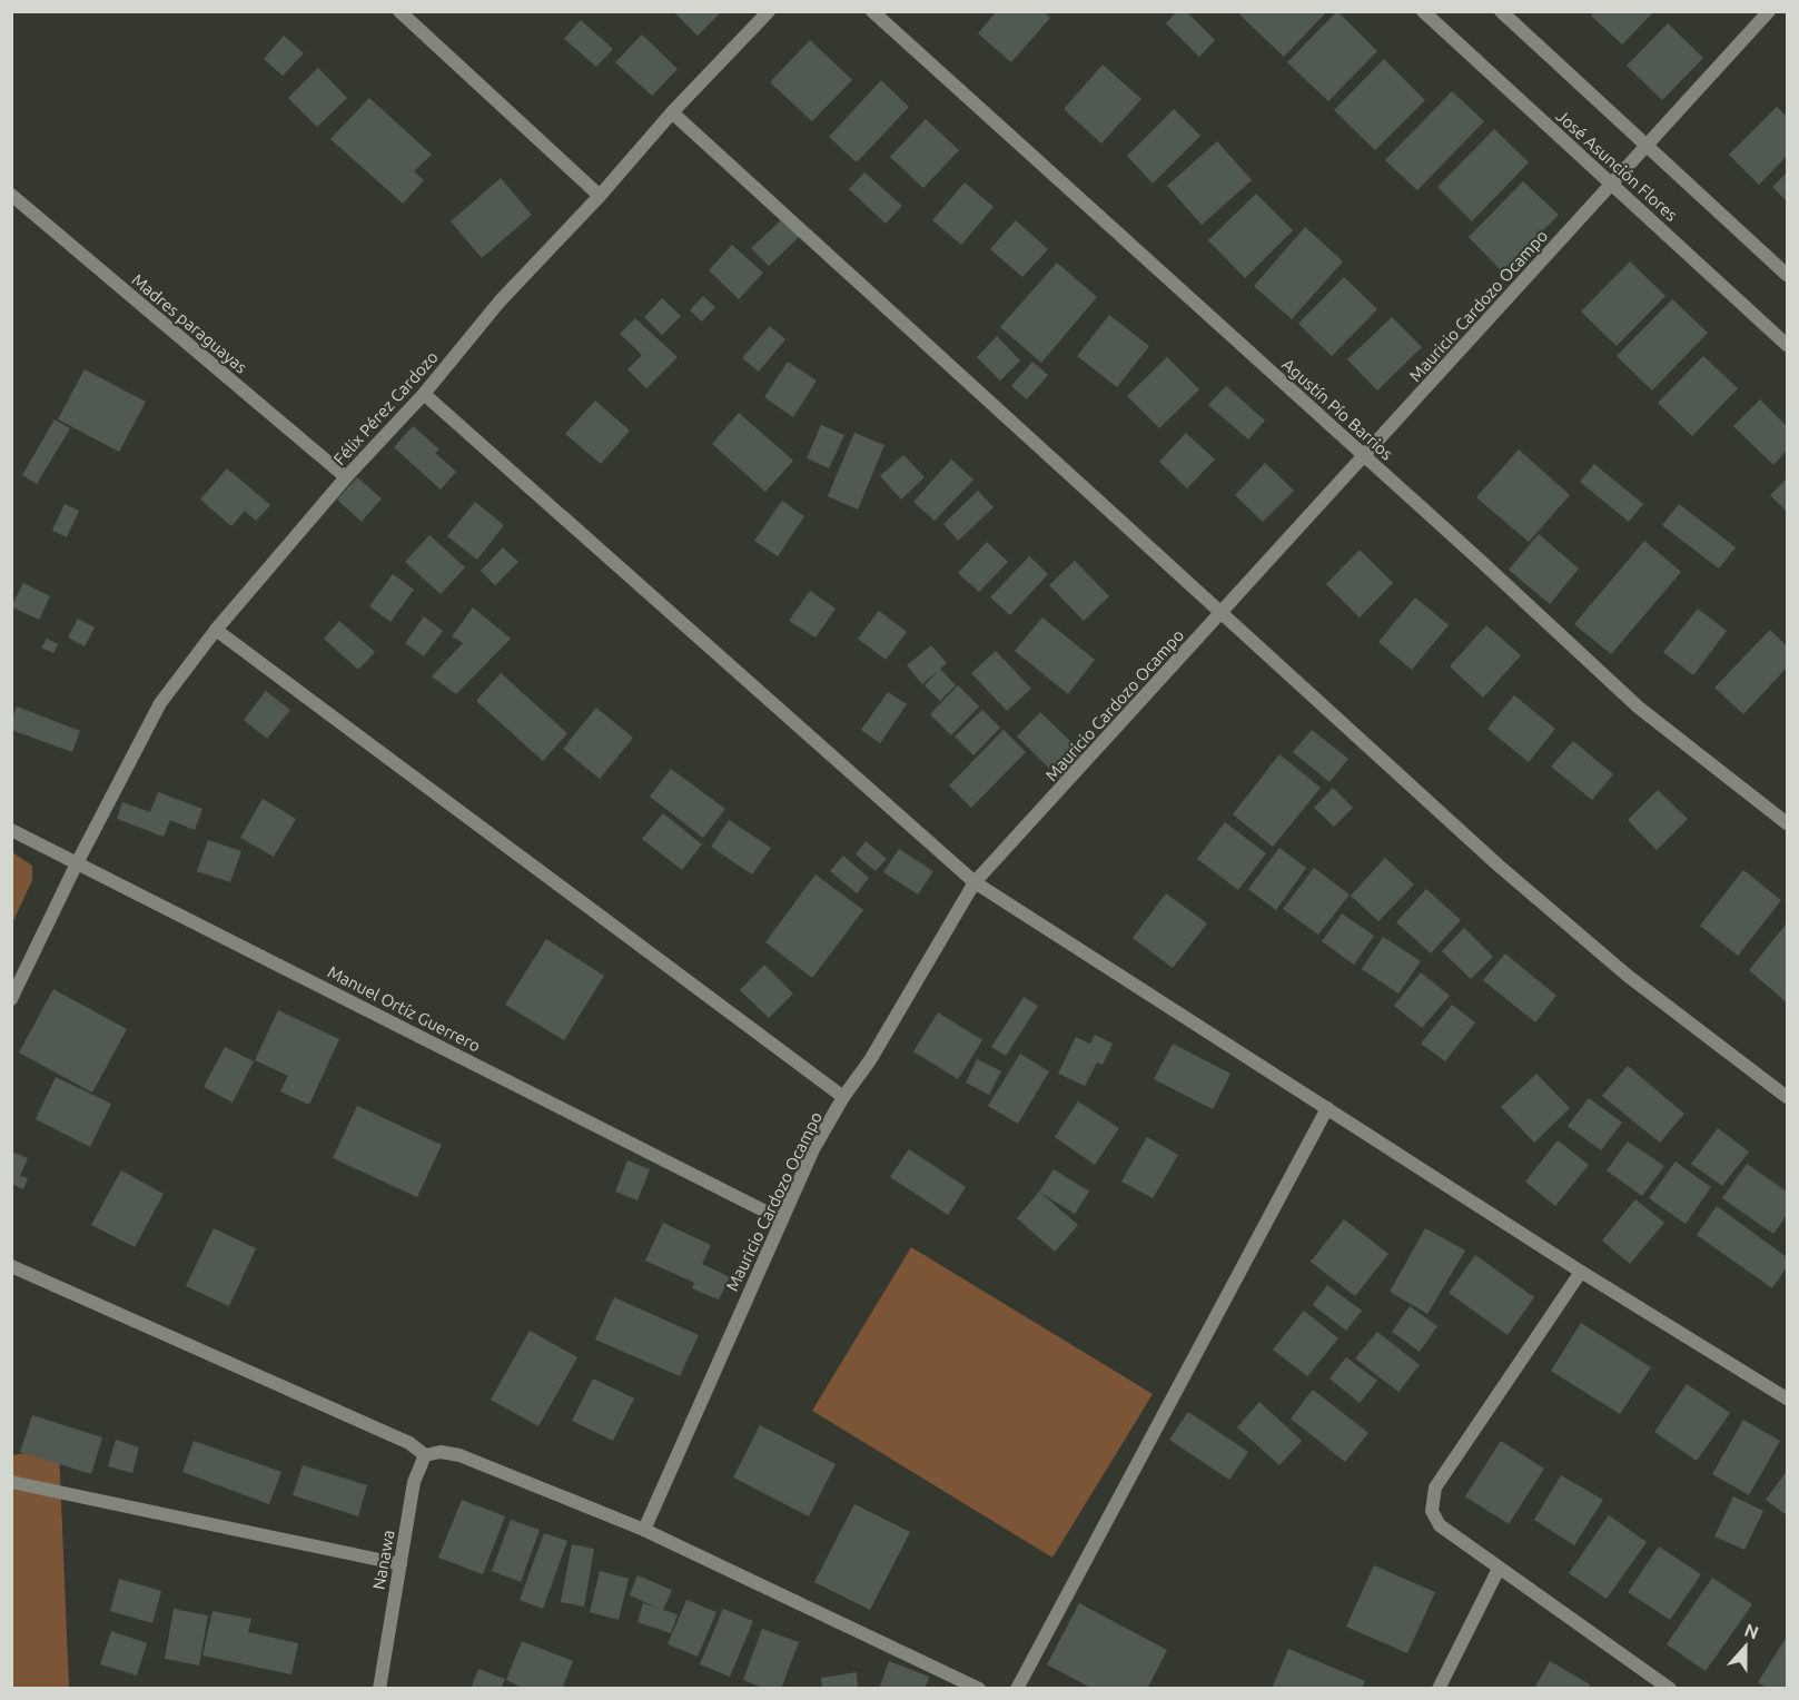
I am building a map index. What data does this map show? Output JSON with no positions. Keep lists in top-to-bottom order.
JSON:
{
  "streets": {
    "street": [
      "José Asunción Flores",
      "Mauricio Cardozo Ocampo",
      "Madres paraguayas",
      "Félix Pérez Cardozo",
      "Agustín Pío Barrios",
      "Manuel Ortíz Guerrero",
      "Nanawa"
    ]
  },
  "crossings": [
    ["José Asunción Flores", "Mauricio Cardozo Ocampo"],
    ["Mauricio Cardozo Ocampo", "Agustín Pío Barrios"],
    ["Mauricio Cardozo Ocampo", "Manuel Ortíz Guerrero"],
    ["Madres paraguayas", "Félix Pérez Cardozo"],
    ["Félix Pérez Cardozo", "Manuel Ortíz Guerrero"]
  ],
  "north": "top"
}
